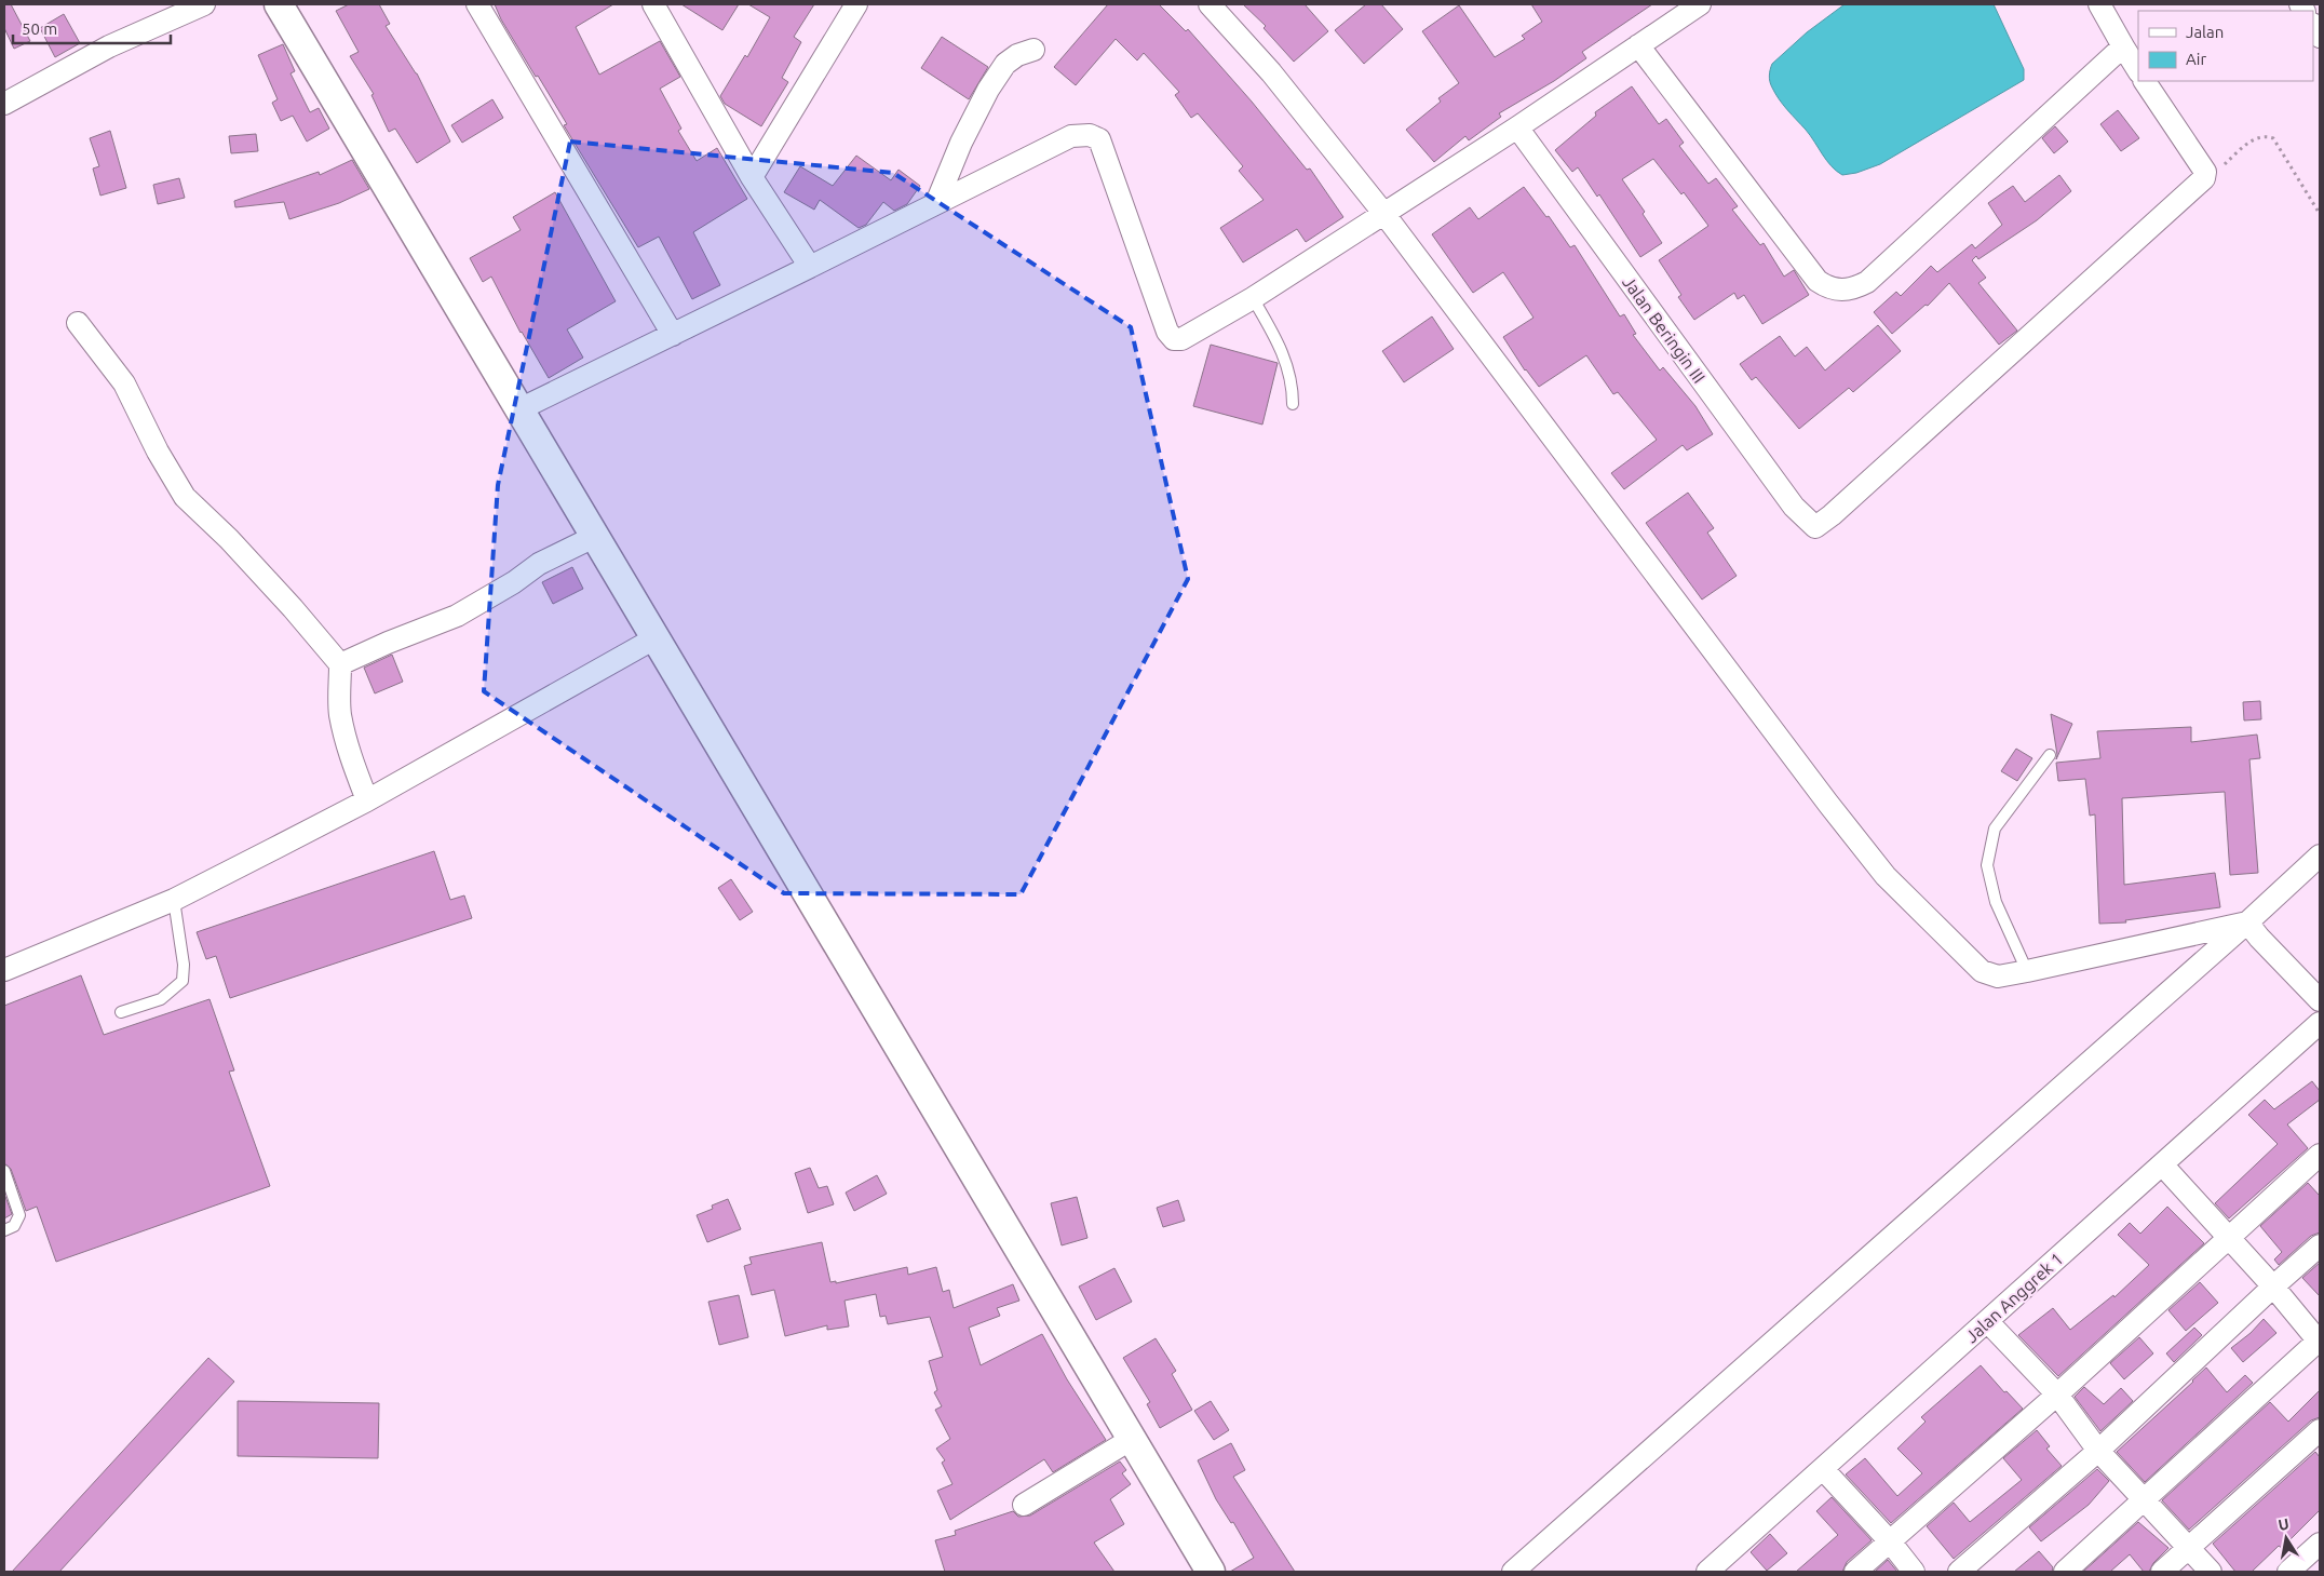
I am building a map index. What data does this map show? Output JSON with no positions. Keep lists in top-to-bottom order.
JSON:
{
  "streets": {
    "street": ["Jalan Beringin III", "Jalan Anggrek 1"]
  },
  "legend": ["Jalan", "Air"],
  "scale_bar": "50 m",
  "north": "top"
}
